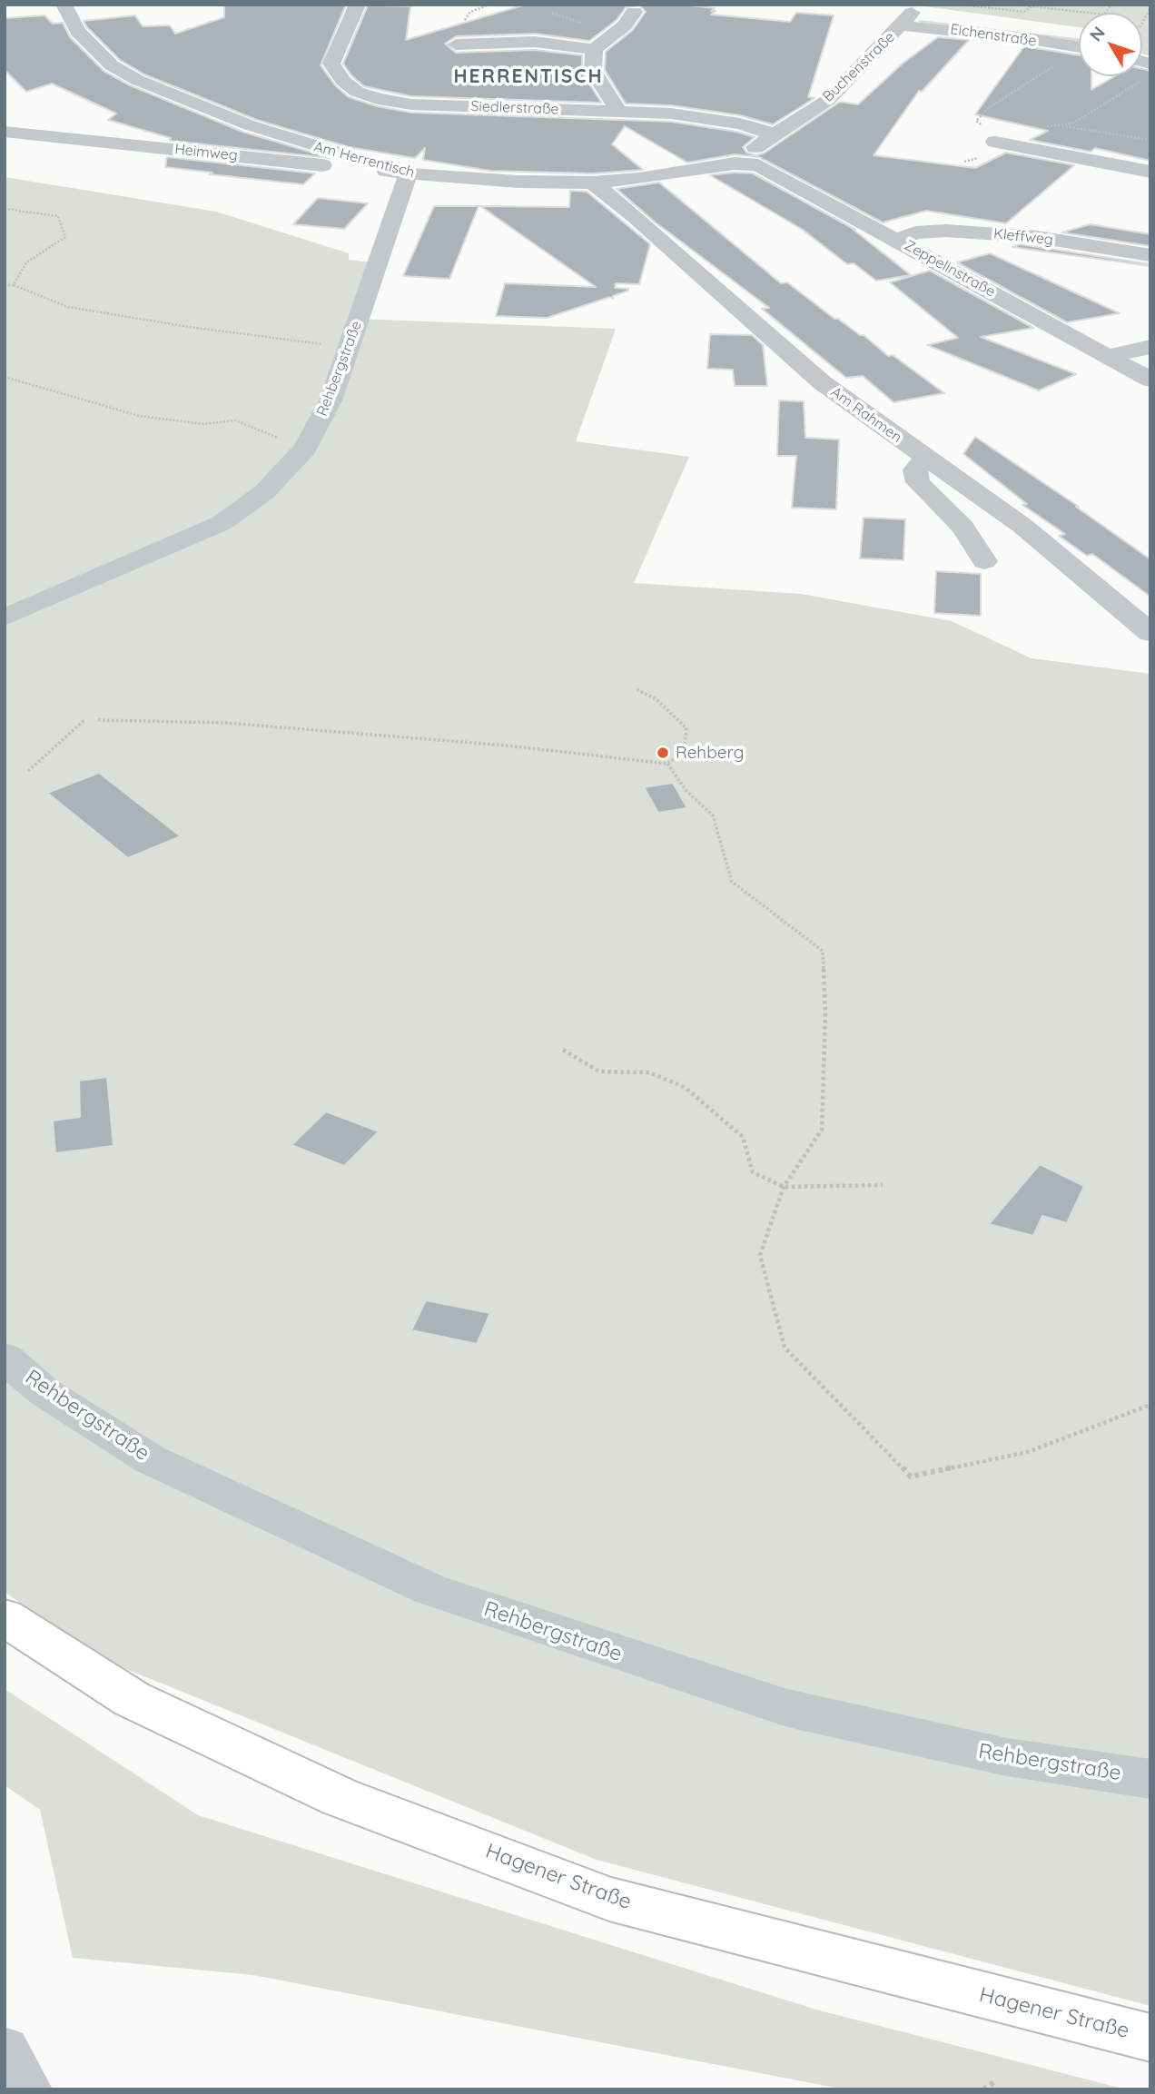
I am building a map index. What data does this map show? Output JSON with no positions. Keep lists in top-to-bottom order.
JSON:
{
  "streets": {
    "main road": ["Hagener Straße"],
    "street": [
      "Eichenstraße",
      "Buchenstraße",
      "Siedlerstraße",
      "Heimweg",
      "Am Herrentisch",
      "Kleffweg",
      "Zeppelinstraße",
      "Rehbergstraße",
      "Am Rahmen"
    ]
  },
  "crossings": [
    ["Eichenstraße", "Buchenstraße"],
    ["Buchenstraße", "Siedlerstraße"],
    ["Buchenstraße", "Am Herrentisch"],
    ["Buchenstraße", "Zeppelinstraße"],
    ["Heimweg", "Am Herrentisch"],
    ["Heimweg", "Rehbergstraße"],
    ["Am Herrentisch", "Zeppelinstraße"],
    ["Am Herrentisch", "Rehbergstraße"],
    ["Am Herrentisch", "Am Rahmen"],
    ["Kleffweg", "Zeppelinstraße"]
  ],
  "districts": ["HERRENTISCH"],
  "places": ["Rehberg"],
  "north": "top left"
}
